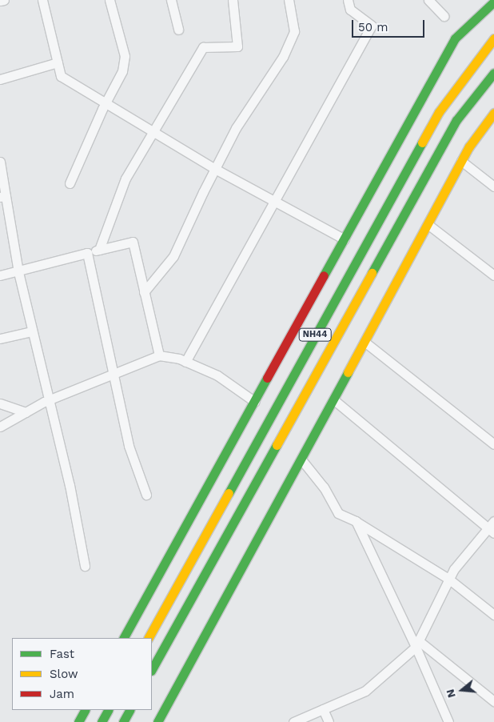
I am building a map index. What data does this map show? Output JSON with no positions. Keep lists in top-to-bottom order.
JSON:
{
  "streets": {
    "main road": ["NH44"]
  },
  "legend": ["Fast", "Slow", "Jam"],
  "scale_bar": "50 m",
  "north": "left"
}
